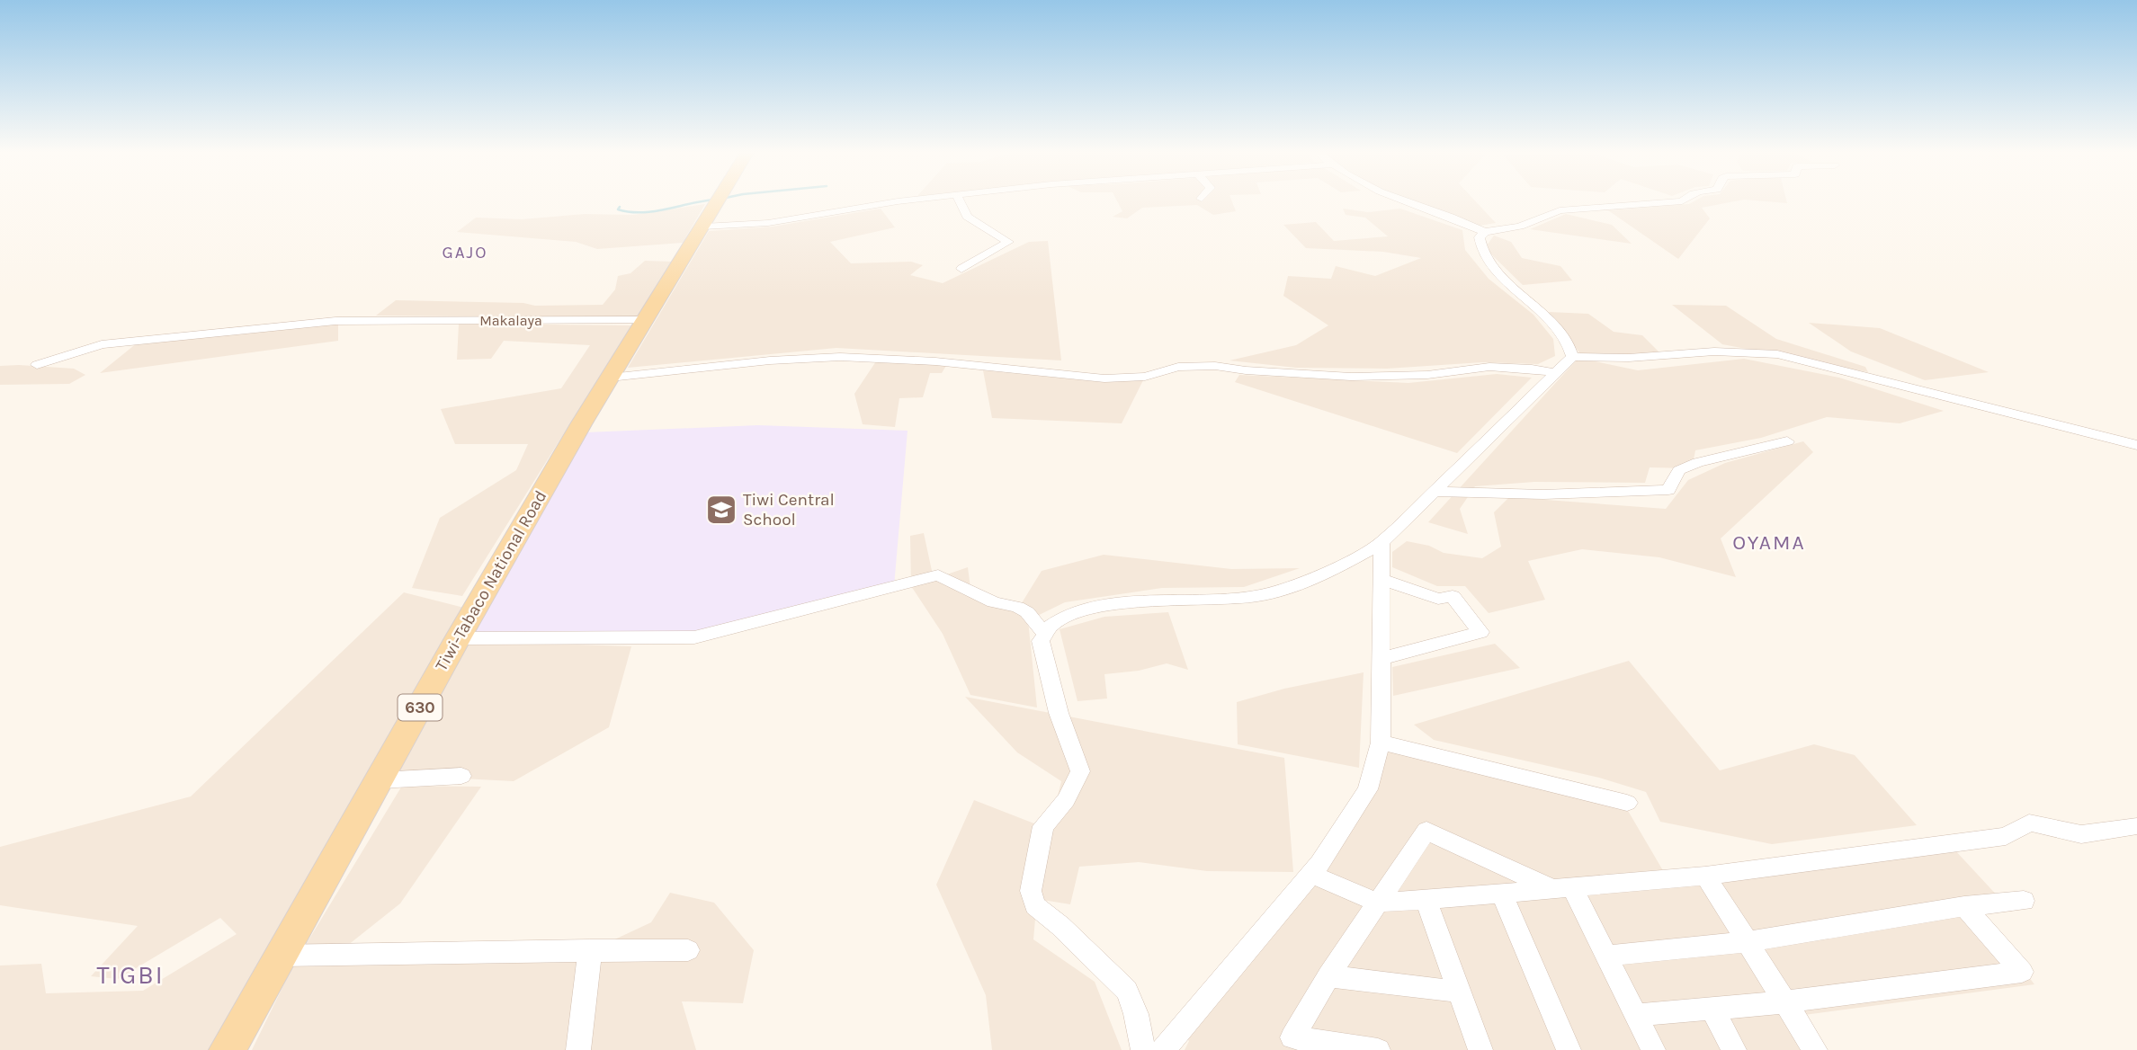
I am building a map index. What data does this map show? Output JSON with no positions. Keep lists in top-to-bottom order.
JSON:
{
  "streets": {
    "main road": ["Tiwi-Tabaco National Road", "630"],
    "street": ["Makalaya"]
  },
  "crossings": [
    ["Makalaya", "Tiwi-Tabaco National Road"]
  ],
  "districts": ["GAJO", "OYAMA", "TIGBI"],
  "places": {
    "school or university": ["Tiwi Central School"]
  }
}
